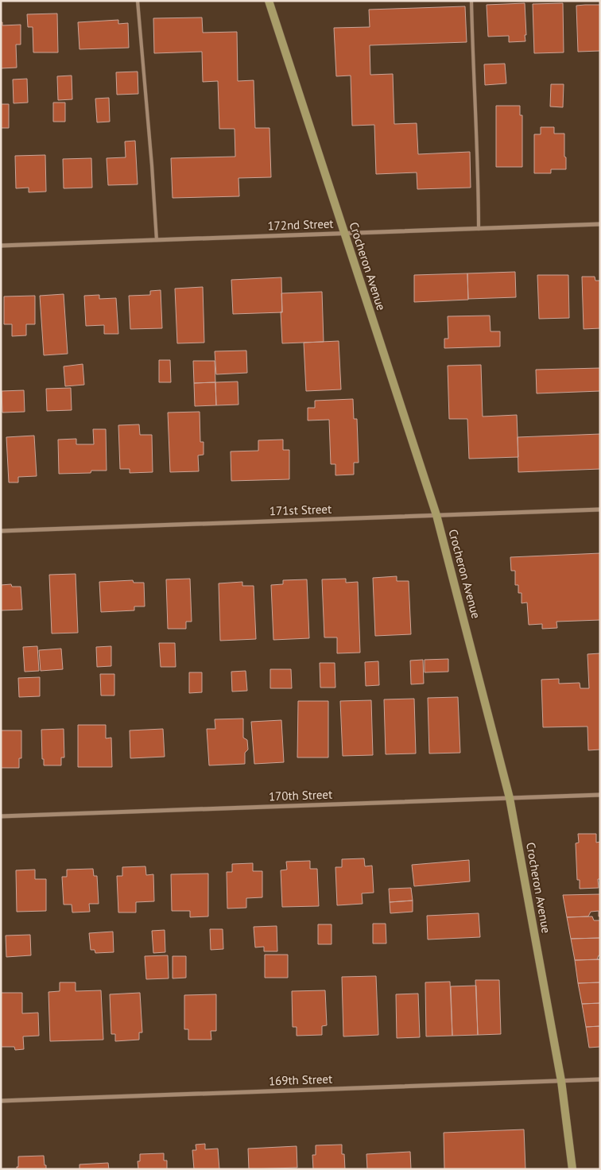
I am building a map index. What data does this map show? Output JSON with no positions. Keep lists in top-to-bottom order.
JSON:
{
  "streets": {
    "street": [
      "172nd Street",
      "Crocheron Avenue",
      "171st Street",
      "170th Street",
      "169th Street"
    ]
  },
  "crossings": [
    ["172nd Street", "Crocheron Avenue"],
    ["Crocheron Avenue", "171st Street"],
    ["Crocheron Avenue", "170th Street"],
    ["Crocheron Avenue", "169th Street"]
  ]
}
